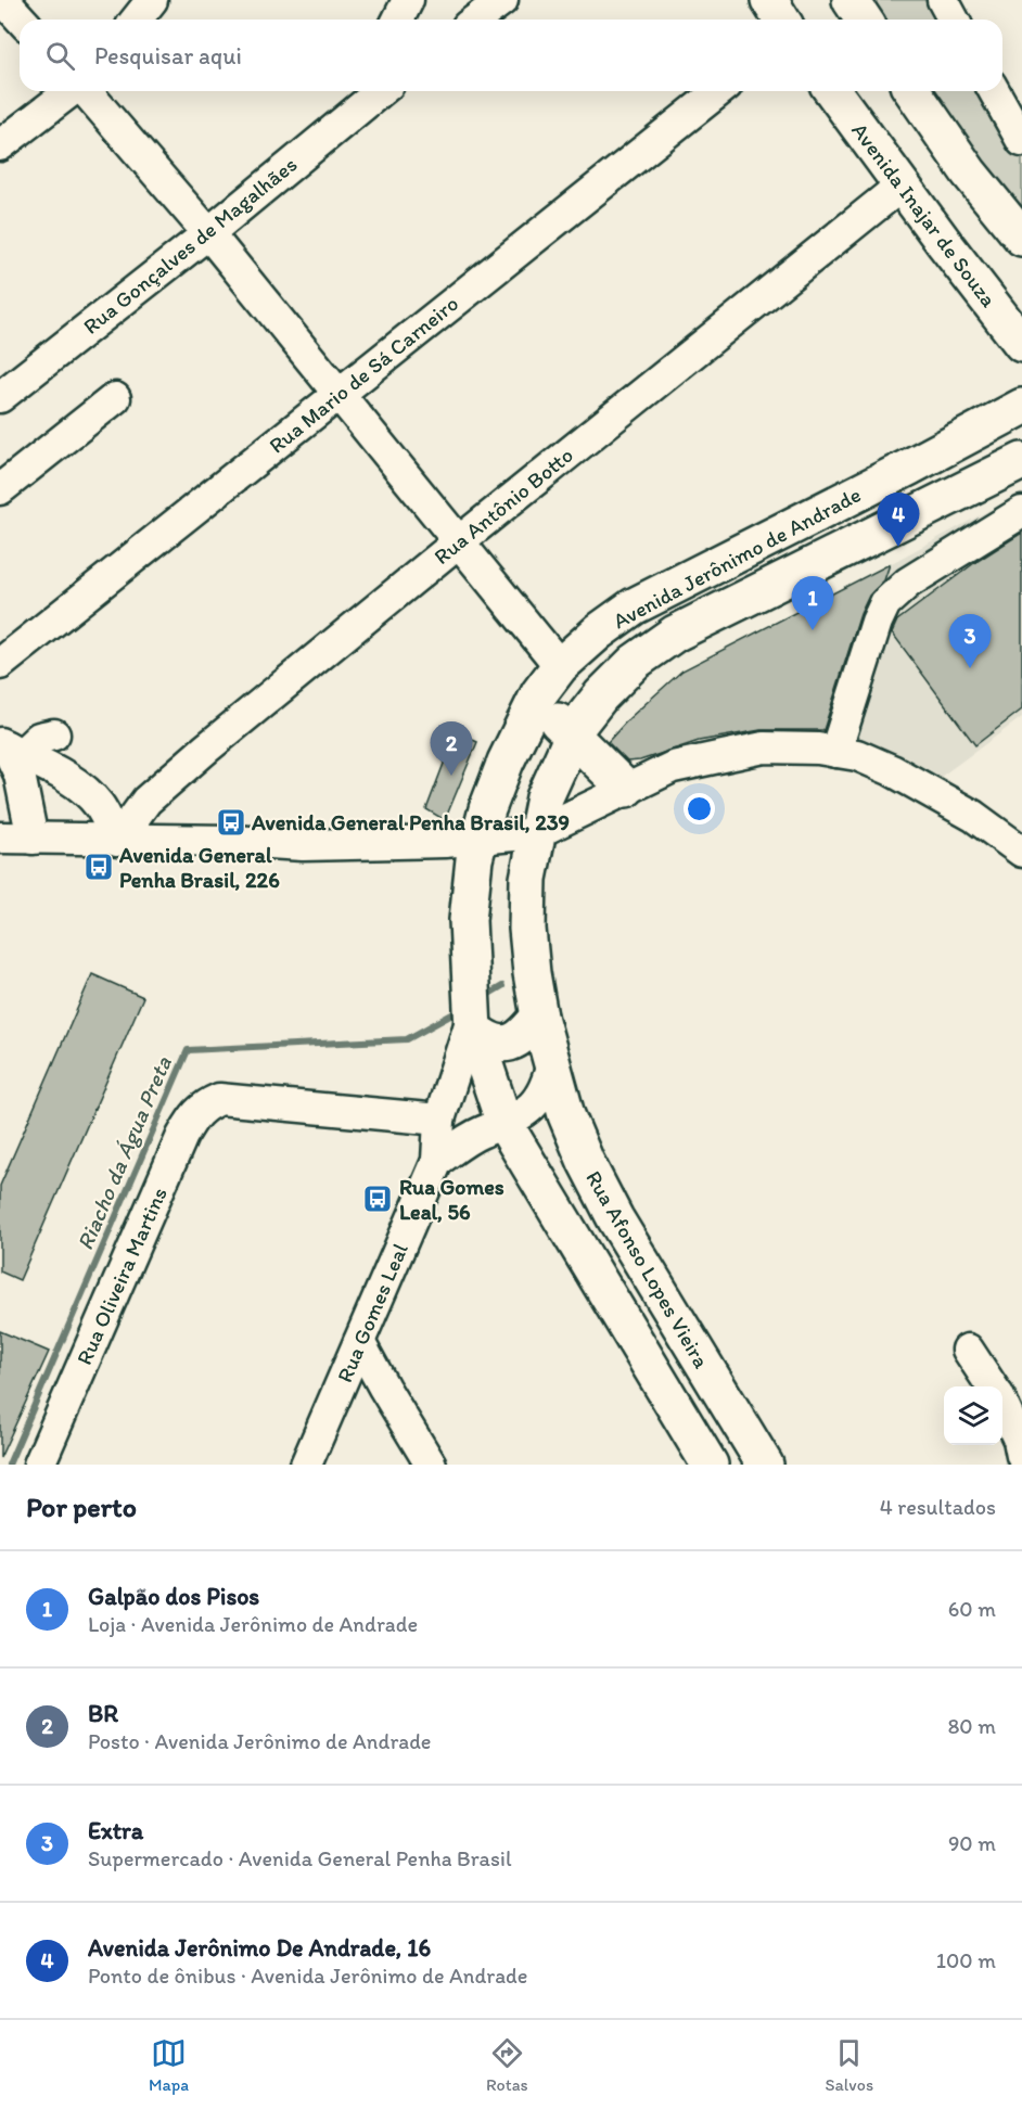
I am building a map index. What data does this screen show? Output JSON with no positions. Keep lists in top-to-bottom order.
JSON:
{
  "streets": {
    "main road": ["Avenida Inajar de Souza", "Avenida Jerônimo de Andrade", "Rua Afonso Lopes Vieira"],
    "street": [
      "Rua Gonçalves de Magalhães",
      "Rua Mario de Sá Carneiro",
      "Rua Antônio Botto",
      "Rua Oliveira Martins",
      "Rua Gomes Leal"
    ]
  },
  "crossings": [
    ["Avenida Inajar de Souza", "Rua Antônio Botto"],
    ["Avenida Jerônimo de Andrade", "Rua Afonso Lopes Vieira"],
    ["Rua Oliveira Martins", "Rua Gomes Leal"]
  ],
  "water": ["Riacho da Água Preta"],
  "places": {
    "bus stop": ["Avenida General Penha Brasil, 239", "Avenida General Penha Brasil, 226", "Rua Gomes Leal, 56"]
  },
  "page": {
    "search": "Pesquisar aqui",
    "pins": [
      "4",
      "1",
      "3",
      "2"
    ],
    "heading": ["Por perto", "4 resultados"],
    "list": [
      {
        "mark": "1",
        "name": "Galpão dos Pisos",
        "note": "Loja · Avenida Jerônimo de Andrade",
        "value": "60 m"
      },
      {
        "mark": "2",
        "name": "BR",
        "note": "Posto · Avenida Jerônimo de Andrade",
        "value": "80 m"
      },
      {
        "mark": "3",
        "name": "Extra",
        "note": "Supermercado · Avenida General Penha Brasil",
        "value": "90 m"
      },
      {
        "mark": "4",
        "name": "Avenida Jerônimo De Andrade, 16",
        "note": "Ponto de ônibus · Avenida Jerônimo de Andrade",
        "value": "100 m"
      }
    ],
    "nav": ["Mapa", "Rotas", "Salvos"]
  }
}
